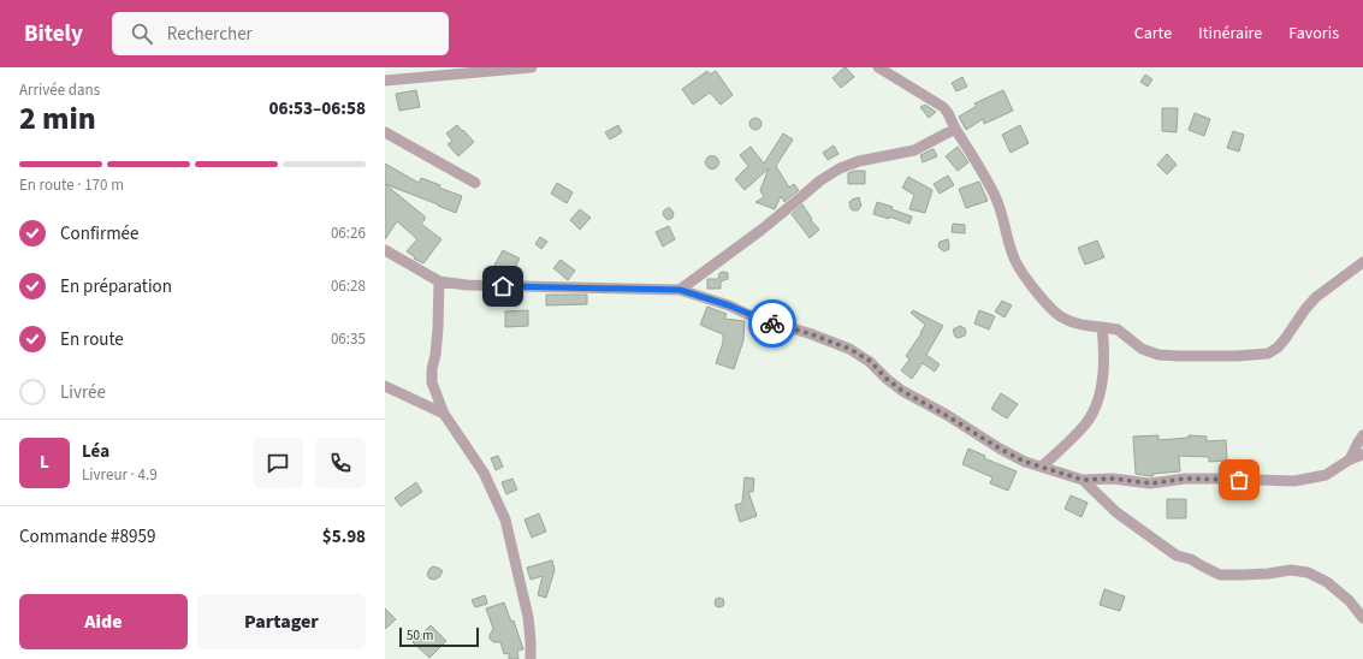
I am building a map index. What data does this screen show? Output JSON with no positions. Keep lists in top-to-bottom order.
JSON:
{
  "scale_bar": "50 m",
  "page": {
    "header": "Bitely",
    "search": "Rechercher",
    "nav": ["Carte", "Itinéraire", "Favoris"],
    "heading": ["2 min", "Arrivée dans", "06:53–06:58"],
    "panel": [
      "Léa",
      "Livreur · 4.9",
      "Commande #8959",
      "$5.98"
    ],
    "bar": "En route · 170 m",
    "list": [
      ["Confirmée", "06:26"],
      ["En préparation", "06:28"],
      ["En route", "06:35"],
      "Livrée"
    ],
    "round": "L",
    "buttons": ["Aide", "Partager"],
    "scale": "50 m"
  }
}
